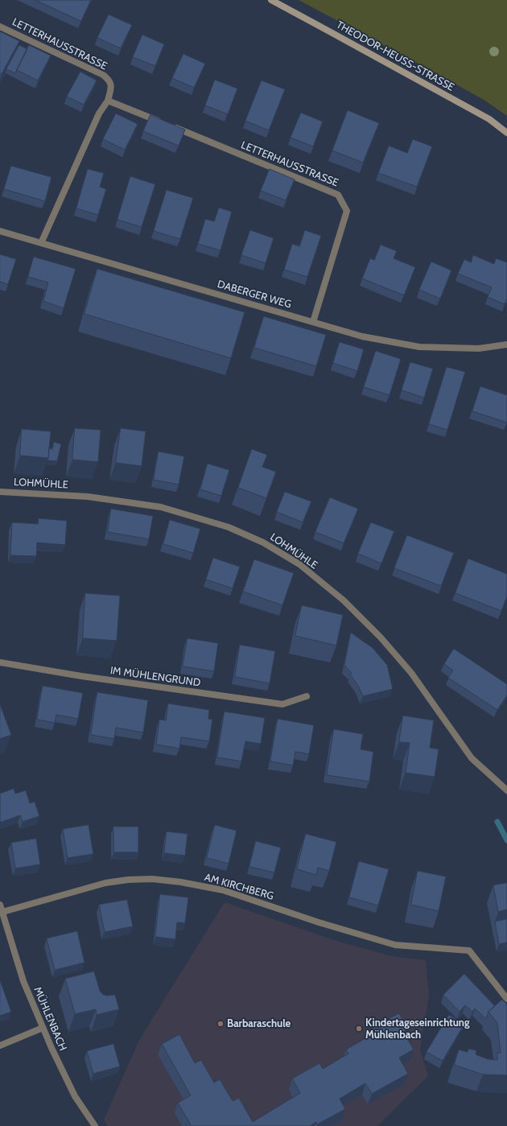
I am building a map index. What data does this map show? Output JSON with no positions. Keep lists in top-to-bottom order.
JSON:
{
  "streets": {
    "main road": ["THEODOR-HEUSS-STRASSE"],
    "street": [
      "LETTERHAUSSTRASSE",
      "DABERGER WEG",
      "LOHMÜHLE",
      "IM MÜHLENGRUND",
      "AM KIRCHBERG",
      "MÜHLENBACH"
    ]
  },
  "crossings": [
    ["LETTERHAUSSTRASSE", "DABERGER WEG"],
    ["AM KIRCHBERG", "MÜHLENBACH"]
  ],
  "places": ["Barbaraschule", "Kindertageseinrichtung Mühlenbach"]
}
